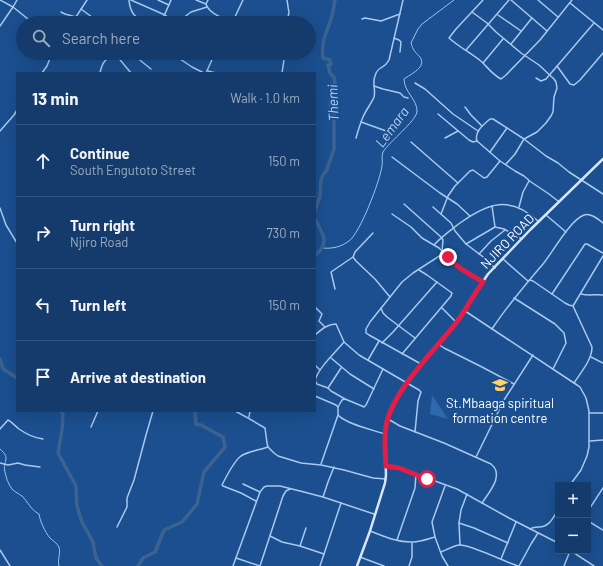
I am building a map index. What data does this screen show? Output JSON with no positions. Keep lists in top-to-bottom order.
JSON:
{
  "streets": {
    "street": ["NJIRO ROAD"]
  },
  "water": ["Themi", "Lemara"],
  "places": {
    "school or university": ["St.Mbaaga spiritual formation centre"]
  },
  "page": {
    "search": "Search here",
    "heading": ["13 min", "Walk · 1.0 km"],
    "list": [
      ["Continue", "South Engutoto Street", "150 m"],
      ["Turn right", "Njiro Road", "730 m"],
      ["Turn left", "150 m"],
      "Arrive at destination"
    ],
    "map_buttons": ["+", "−"]
  }
}
